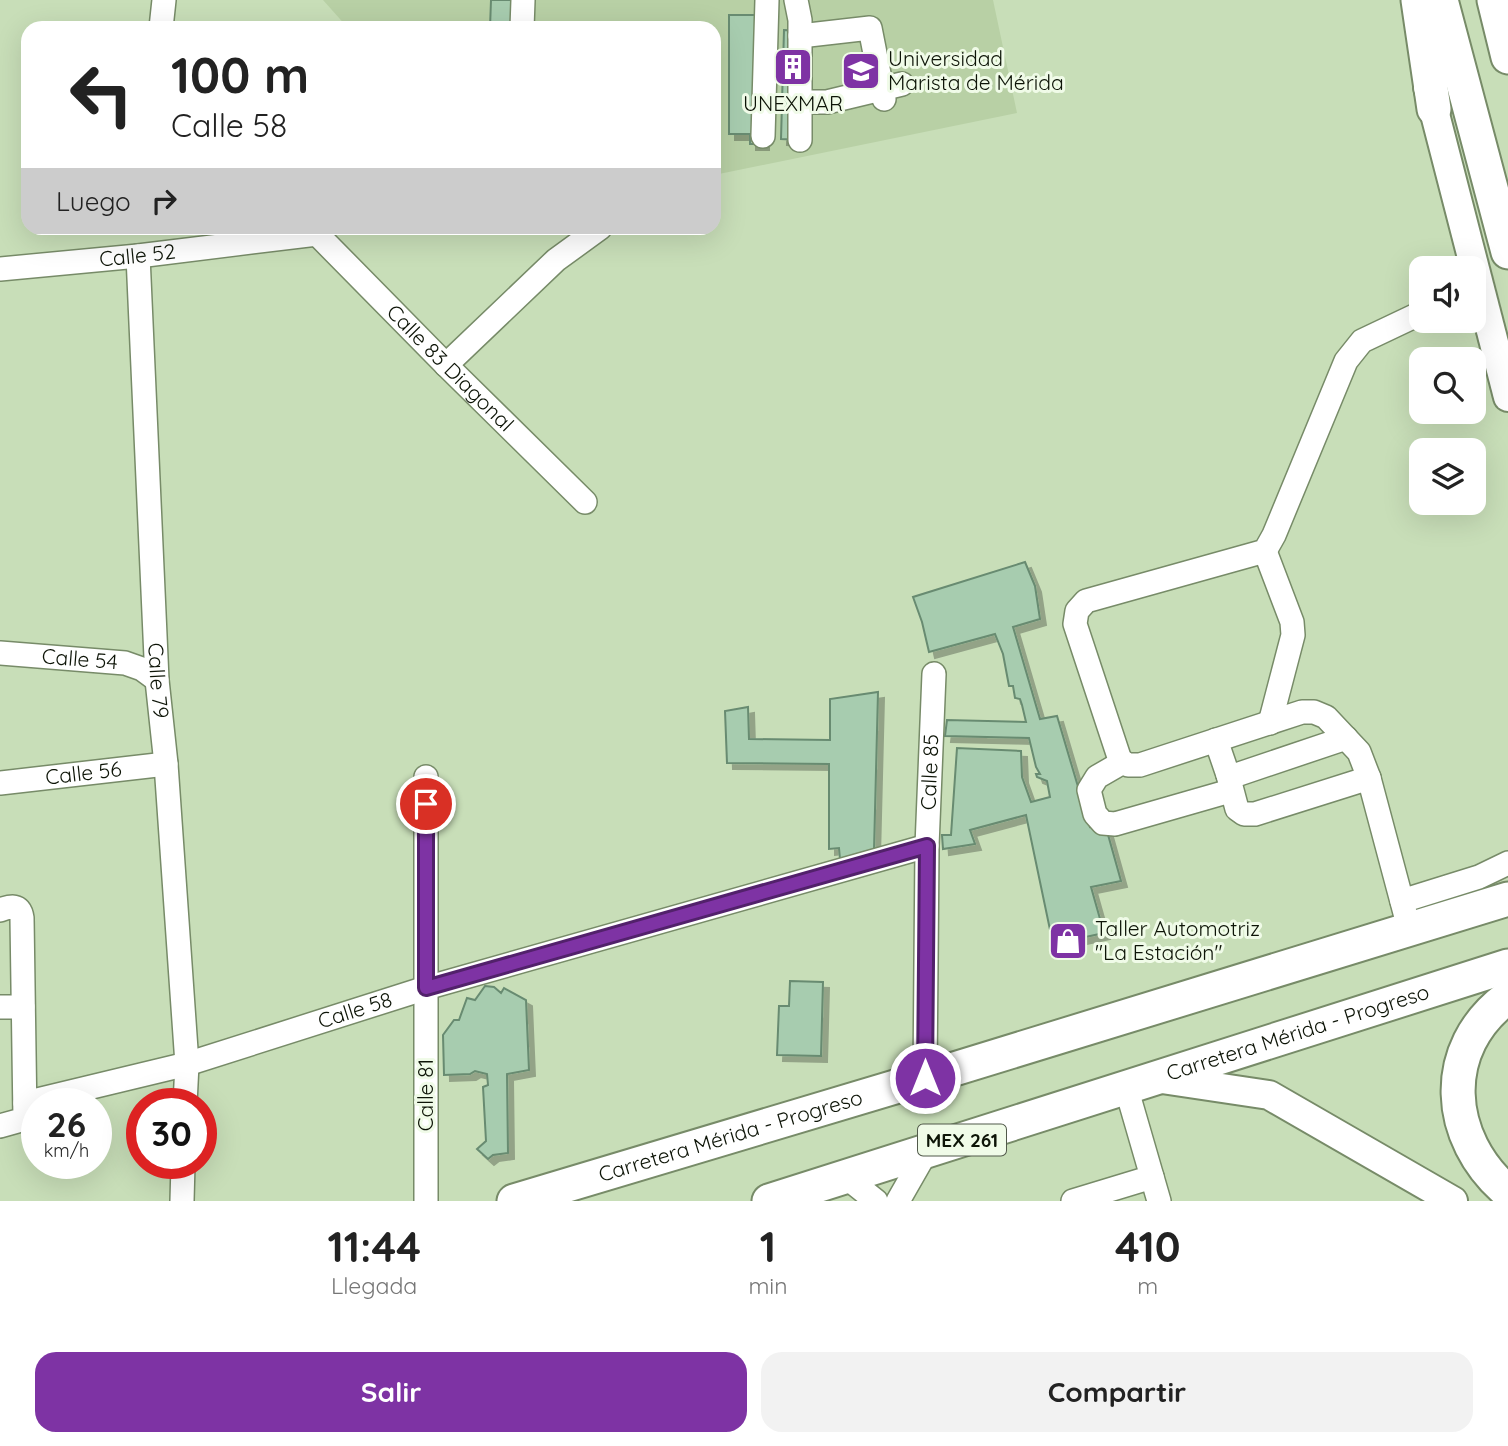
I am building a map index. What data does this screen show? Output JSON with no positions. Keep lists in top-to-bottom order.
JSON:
{
  "streets": {
    "highway": ["Carretera Mérida - Progreso", "MEX 261"],
    "street": [
      "Calle 52",
      "Calle 83 Diagonal",
      "Calle 54",
      "Calle 79",
      "Calle 85",
      "Calle 56",
      "Calle 58",
      "Calle 81"
    ]
  },
  "crossings": [
    ["Calle 52", "Calle 79"],
    ["Calle 54", "Calle 79"],
    ["Calle 79", "Calle 56"],
    ["Calle 79", "Calle 58"],
    ["Calle 85", "Calle 58"],
    ["Calle 85", "Carretera Mérida - Progreso"],
    ["Calle 58", "Calle 81"]
  ],
  "places": {
    "building": ["UNEXMAR"],
    "school or university": ["Universidad Marista de Mérida"],
    "shop": ["Taller Automotriz \"La Estación\""]
  },
  "page": {
    "turn": ["100 m", "Calle 58"],
    "then": "Luego",
    "speed": "26 km/h",
    "limit": "30",
    "eta": [
      "11:44",
      "Llegada",
      "1",
      "min",
      "410",
      "m"
    ],
    "buttons": ["Salir", "Compartir"]
  }
}
